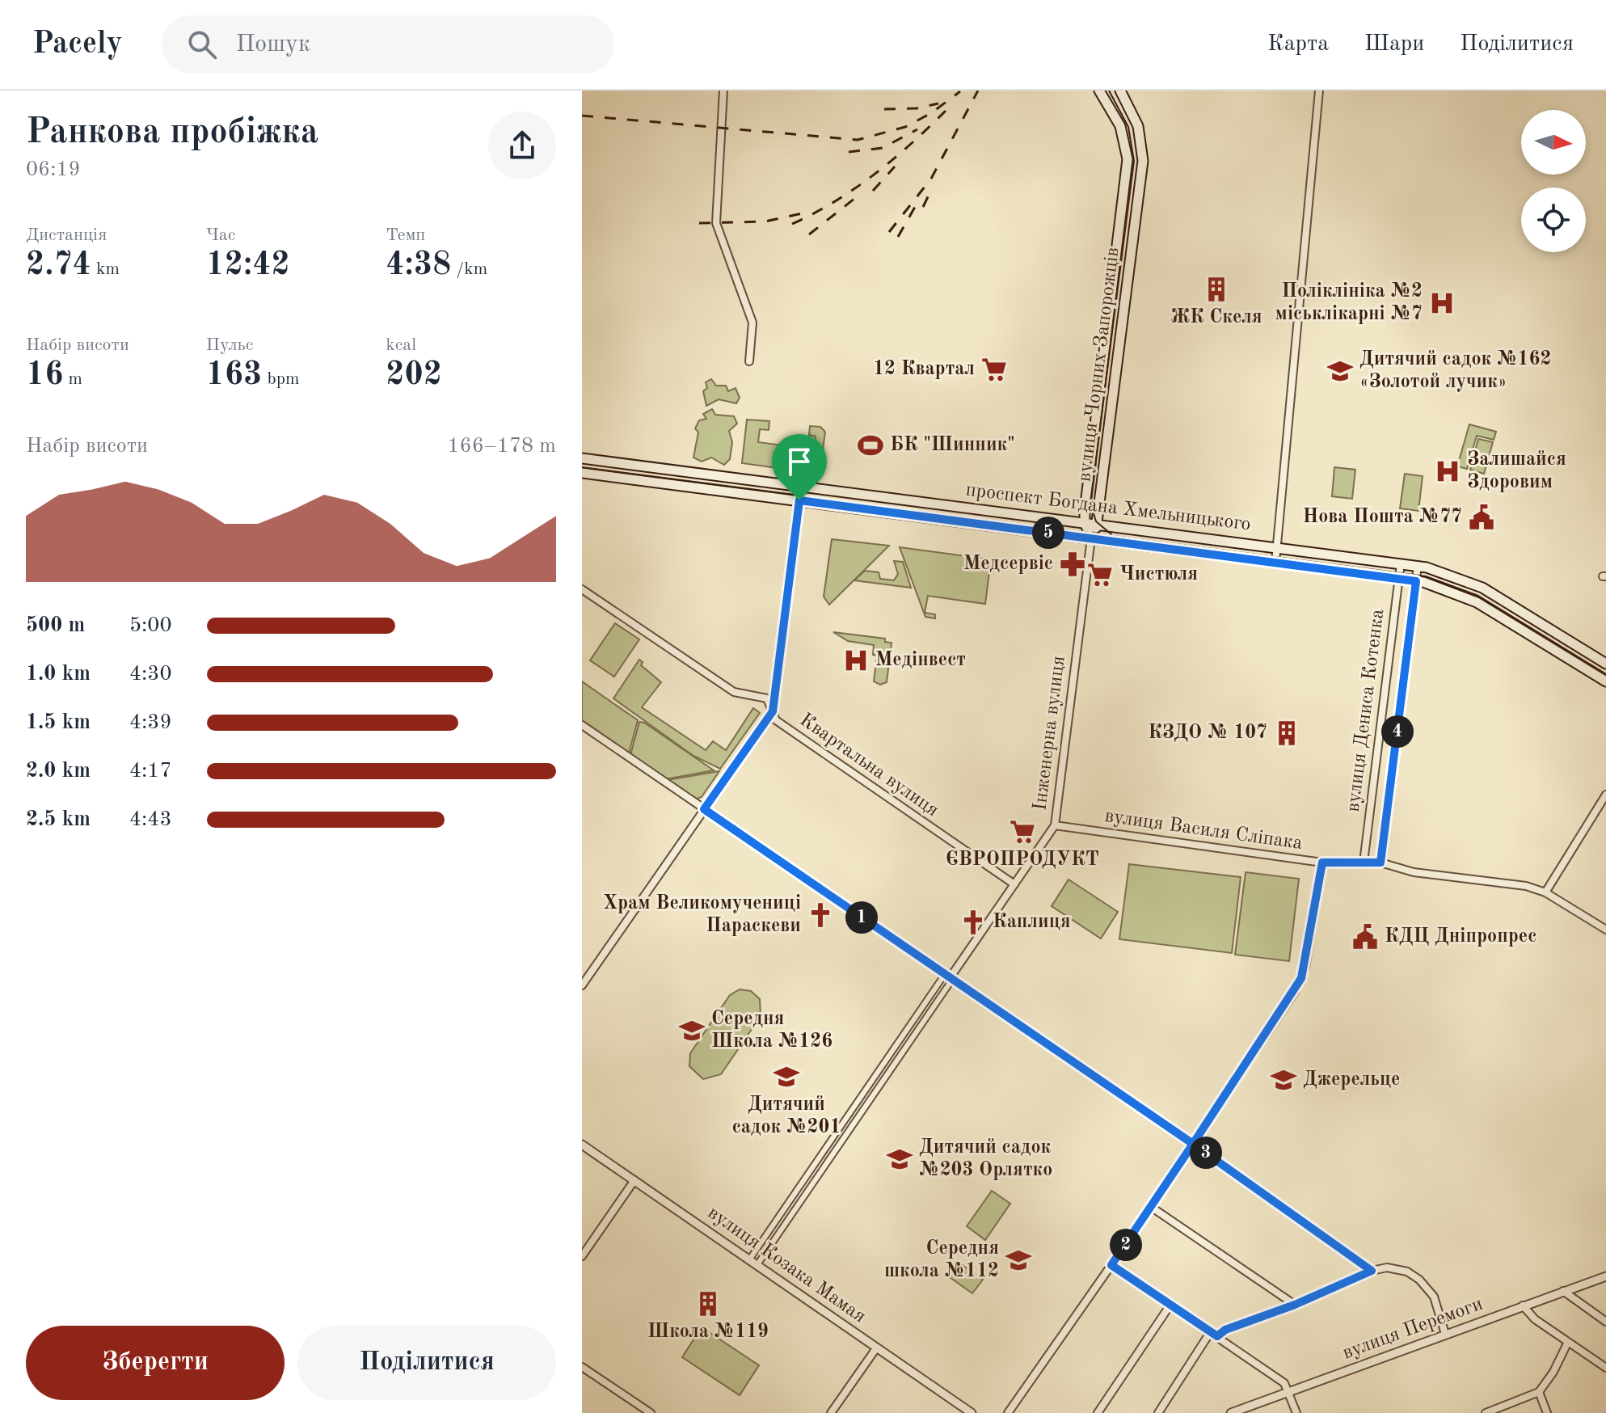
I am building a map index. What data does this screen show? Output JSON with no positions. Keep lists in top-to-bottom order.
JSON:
{
  "streets": {
    "main road": ["вулиця Чорних Запорожців", "проспект Богдана Хмельницького"],
    "street": [
      "вулиця Дениса Котенка",
      "Інженерна вулиця",
      "Квартальна вулиця",
      "вулиця Василя Сліпака",
      "вулиця Козака Мамая",
      "вулиця Перемоги"
    ]
  },
  "crossings": [
    ["вулиця Чорних Запорожців", "проспект Богдана Хмельницького"],
    ["вулиця Чорних Запорожців", "Інженерна вулиця"],
    ["проспект Богдана Хмельницького", "вулиця Дениса Котенка"],
    ["проспект Богдана Хмельницького", "Інженерна вулиця"],
    ["вулиця Дениса Котенка", "вулиця Василя Сліпака"],
    ["Інженерна вулиця", "Квартальна вулиця"],
    ["Інженерна вулиця", "вулиця Василя Сліпака"],
    ["Інженерна вулиця", "вулиця Козака Мамая"]
  ],
  "places": {
    "building": ["ЖК Скеля", "КЗДО № 107", "Школа №119"],
    "hospital": ["Поліклініка №2 міськлікарні №7", "Залишайся Здоровим", "Медінвест"],
    "supermarket": ["12 Квартал", "Чистюля", "ЄВРОПРОДУКТ"],
    "school or university": [
      "Дитячий садок №162 «Золотой лучик»",
      "Середня Школа №126",
      "Дитячий садок №201",
      "Джерельце",
      "Дитячий садок №203 Орлятко",
      "Середня школа №112"
    ],
    "sports": ["БК \"Шинник\""],
    "public building": ["Нова Пошта №77", "КДЦ Дніпропрес"],
    "pharmacy": ["Медсервіс"],
    "church": ["Храм Великомучениці Параскеви", "Каплиця"]
  },
  "north": "right",
  "page": {
    "header": "Pacely",
    "search": "Пошук",
    "nav": ["Карта", "Шари", "Поділитися"],
    "heading": ["Ранкова пробіжка", "06:19"],
    "stats": [
      ["Дистанція", "2.74 km"],
      ["Час", "12:42"],
      ["Темп", "4:38 /km"],
      ["Набір висоти", "16 m"],
      ["Пульс", "163 bpm"],
      ["kcal", "202"]
    ],
    "chart": ["Набір висоти", "166–178 m"],
    "pins": [
      "5",
      "4",
      "1",
      "3",
      "2"
    ],
    "list": [
      {
        "name": "500 m",
        "note": "5:00"
      },
      {
        "name": "1.0 km",
        "note": "4:30"
      },
      {
        "name": "1.5 km",
        "note": "4:39"
      },
      {
        "name": "2.0 km",
        "note": "4:17"
      },
      {
        "name": "2.5 km",
        "note": "4:43"
      }
    ],
    "buttons": ["Зберегти", "Поділитися"]
  }
}
